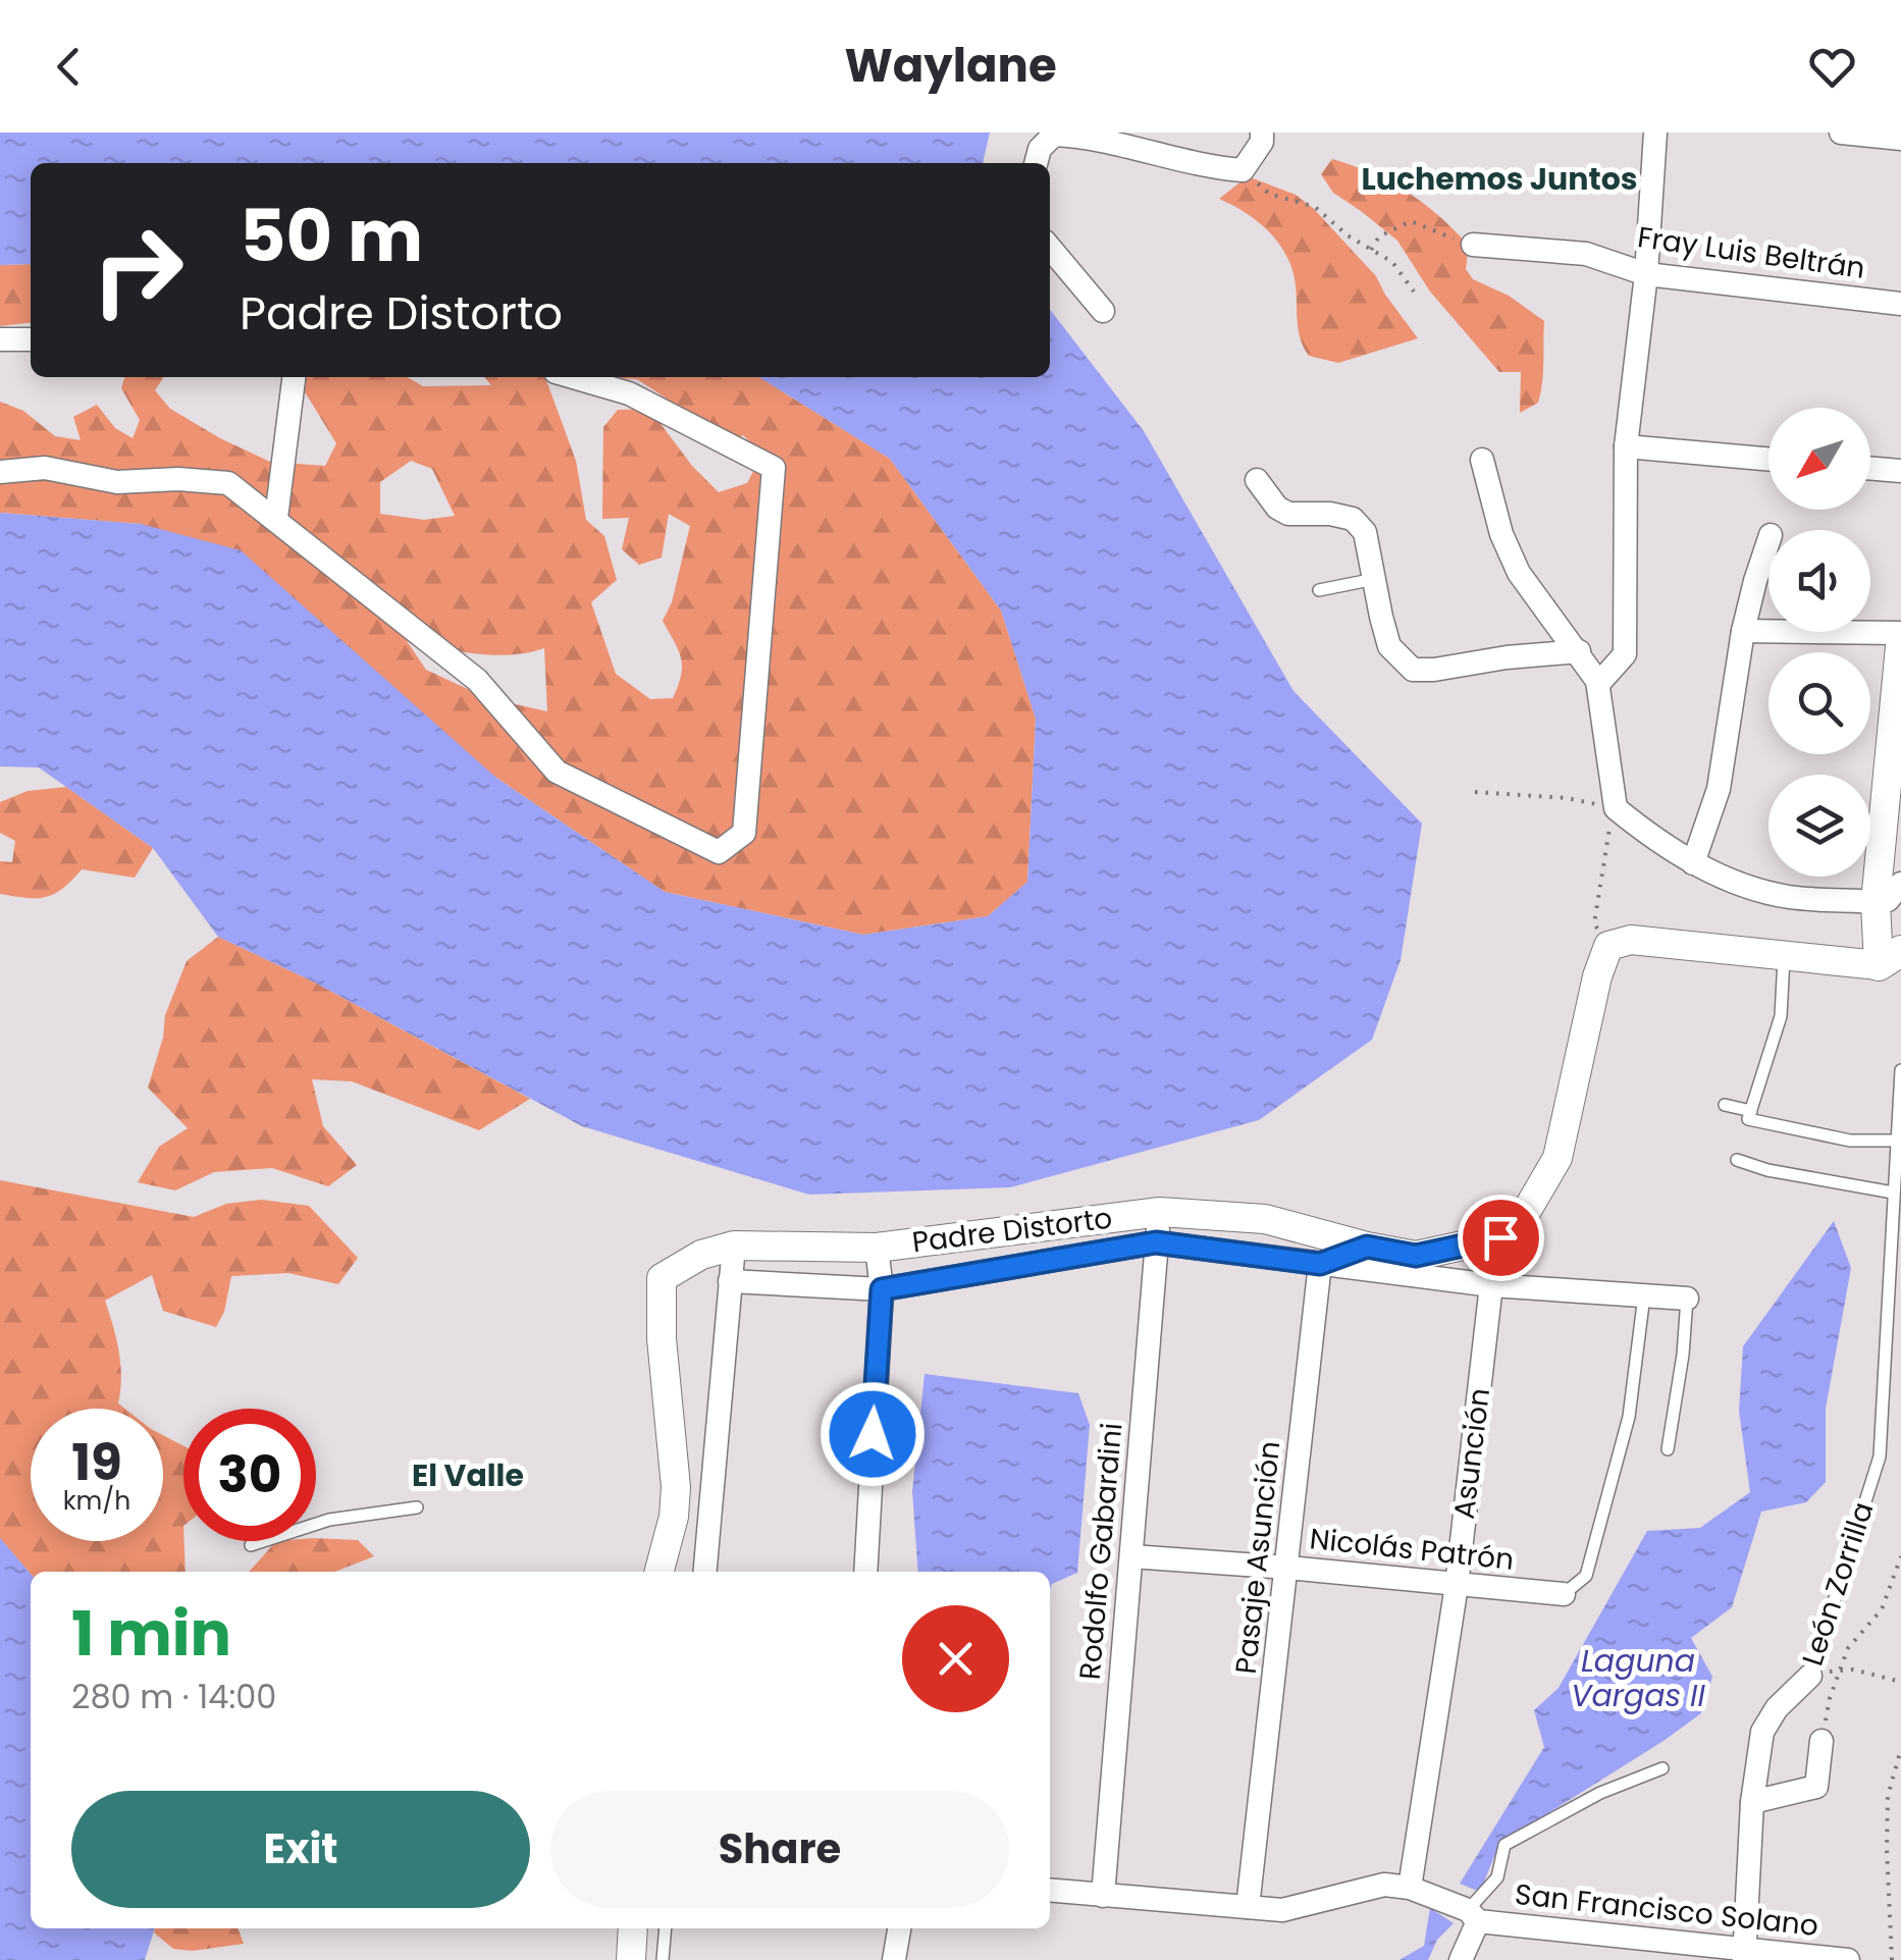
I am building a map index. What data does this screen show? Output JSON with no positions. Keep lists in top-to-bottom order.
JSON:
{
  "streets": {
    "street": [
      "Fray Luis Beltrán",
      "Padre Distorto",
      "Asunción",
      "Nicolás Patrón",
      "Rodolfo Gabardini",
      "Pasaje Asunción",
      "León Zorrilla",
      "San Francisco Solano"
    ]
  },
  "crossings": [
    ["Padre Distorto", "Asunción"],
    ["Padre Distorto", "Rodolfo Gabardini"],
    ["Padre Distorto", "Pasaje Asunción"],
    ["Asunción", "Nicolás Patrón"],
    ["Nicolás Patrón", "Rodolfo Gabardini"],
    ["Nicolás Patrón", "Pasaje Asunción"],
    ["León Zorrilla", "San Francisco Solano"]
  ],
  "districts": ["Luchemos Juntos", "El Valle"],
  "water": ["Laguna Vargas II"],
  "north": "bottom left",
  "page": {
    "header": "Waylane",
    "turn": ["50 m", "Padre Distorto"],
    "speed": "19 km/h",
    "limit": "30",
    "heading": ["1 min", "280 m · 14:00"],
    "buttons": ["Exit", "Share"]
  }
}
